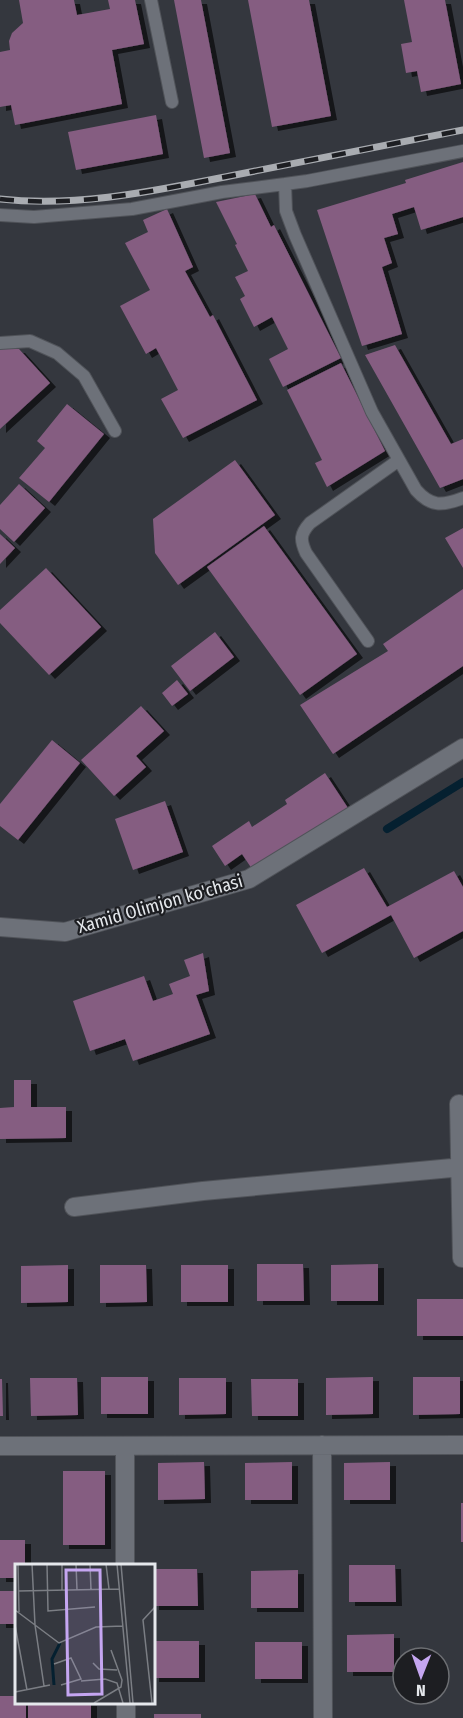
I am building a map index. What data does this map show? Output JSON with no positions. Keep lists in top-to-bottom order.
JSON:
{
  "streets": {
    "street": ["Xamid Olimjon ko'chasi"]
  },
  "north": "bottom"
}
